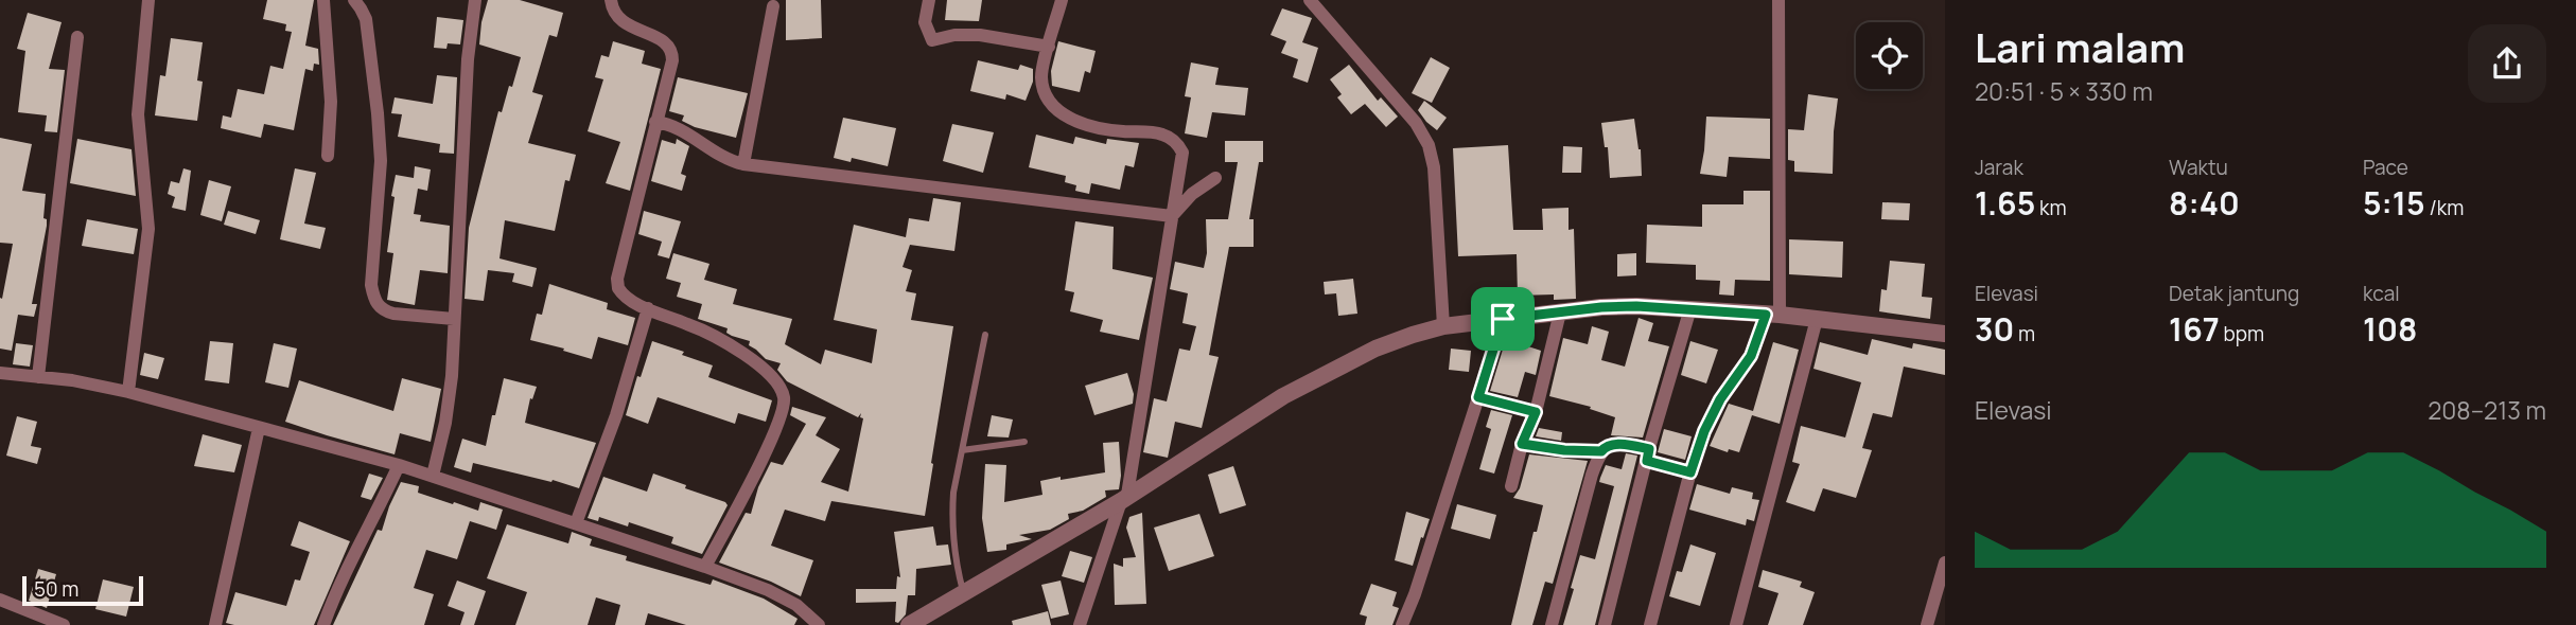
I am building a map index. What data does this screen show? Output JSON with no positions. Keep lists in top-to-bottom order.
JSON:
{
  "scale_bar": "50 m",
  "page": {
    "heading": ["Lari malam", "20:51 · 5 × 330 m"],
    "stats": [
      ["Jarak", "1.65 km"],
      ["Waktu", "8:40"],
      ["Pace", "5:15 /km"],
      ["Elevasi", "30 m"],
      ["Detak jantung", "167 bpm"],
      ["kcal", "108"]
    ],
    "chart": ["Elevasi", "208–213 m"],
    "scale": "50 m"
  }
}
